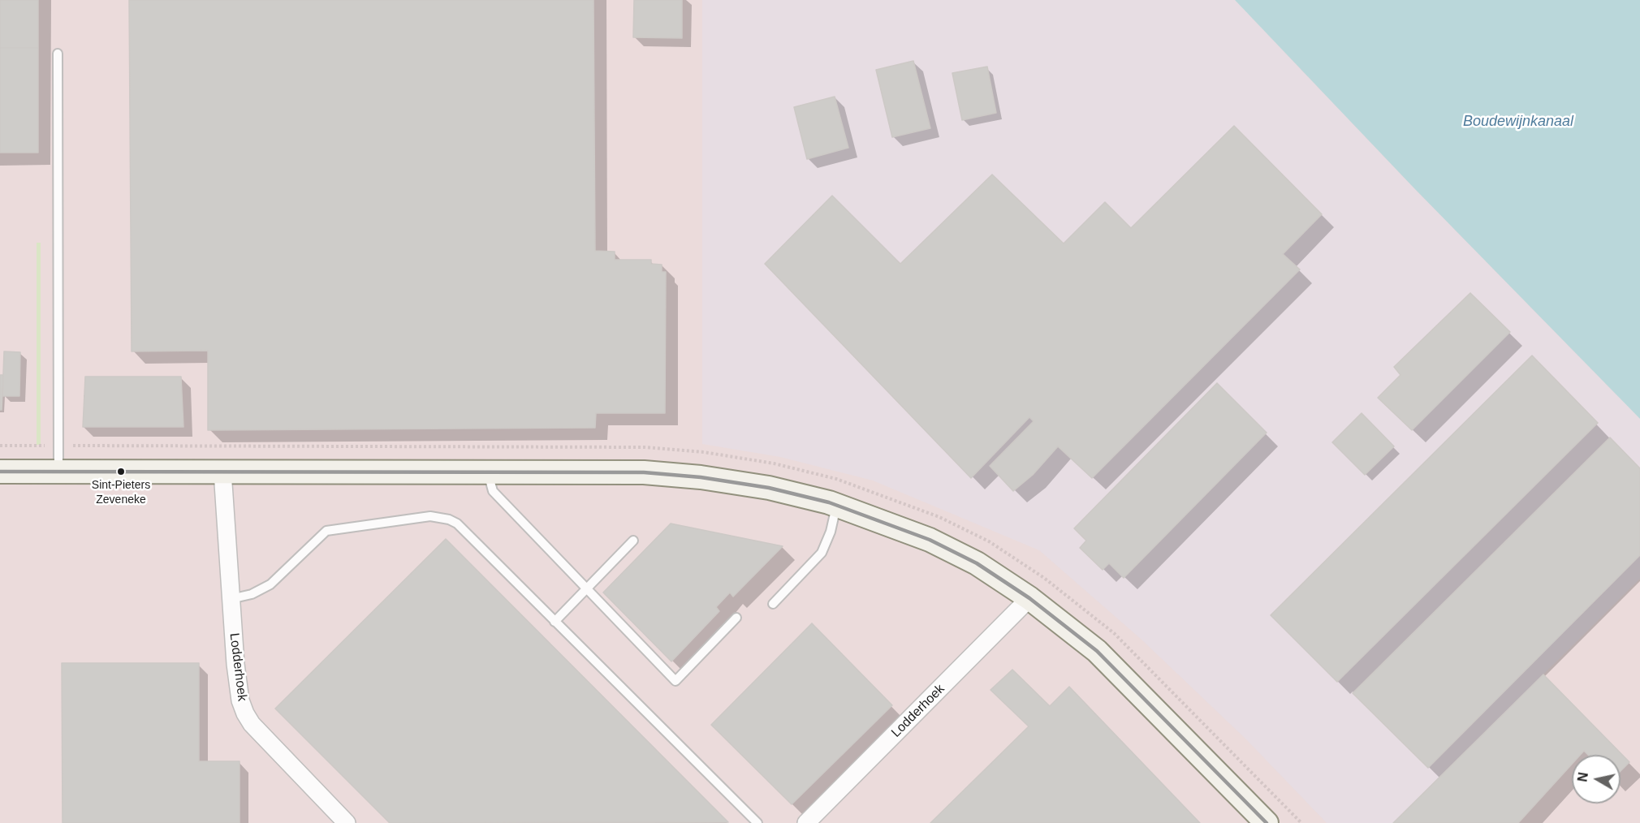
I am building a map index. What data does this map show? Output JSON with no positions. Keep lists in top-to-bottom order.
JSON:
{
  "streets": {
    "street": ["Lodderhoek"]
  },
  "water": ["Boudewijnkanaal"],
  "places": ["Sint-Pieters Zeveneke"],
  "north": "left"
}
